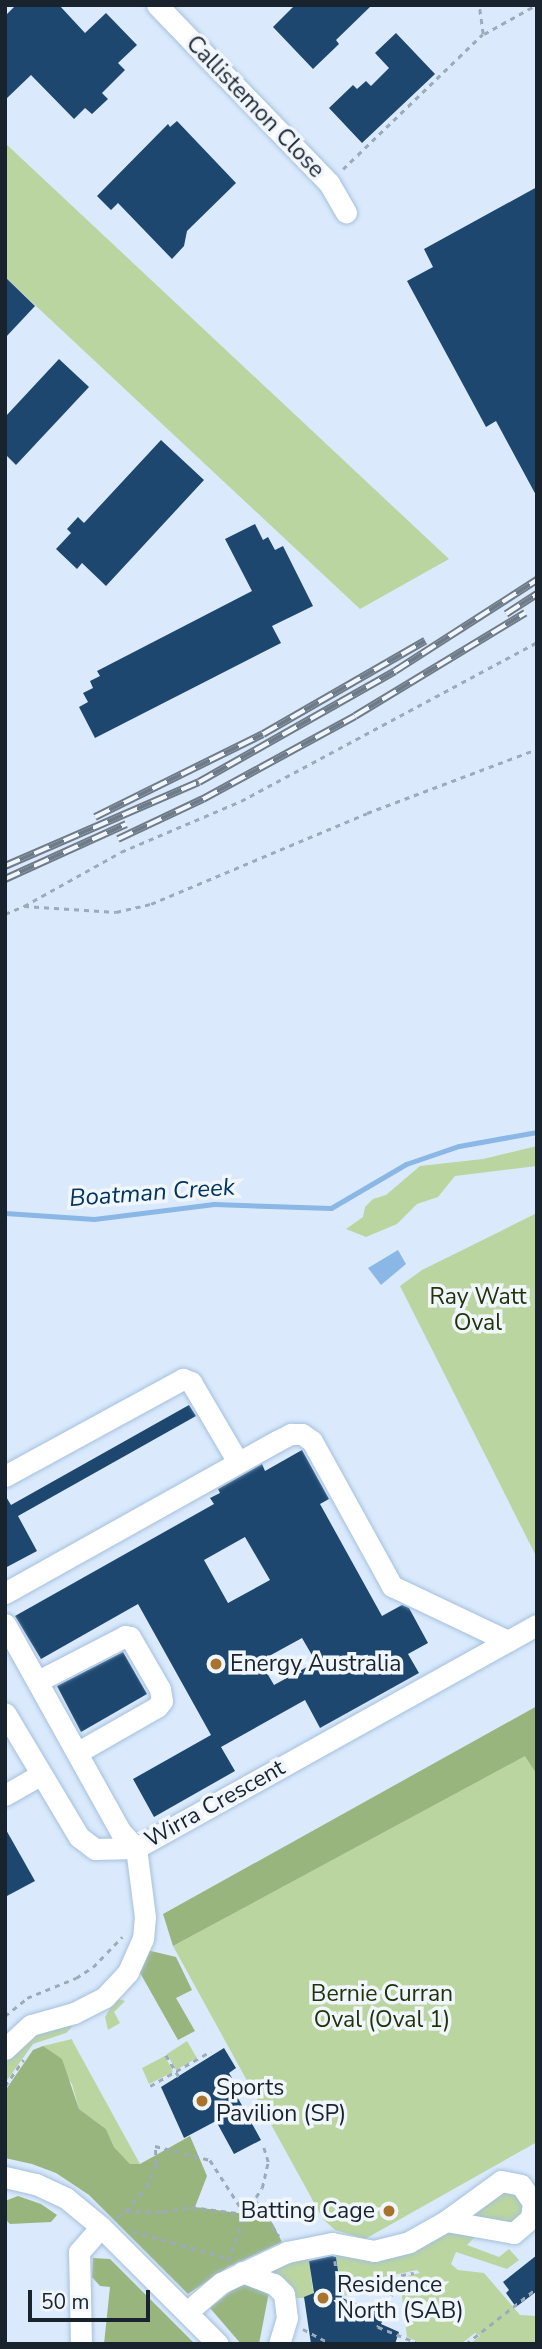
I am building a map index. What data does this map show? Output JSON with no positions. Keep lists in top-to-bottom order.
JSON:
{
  "streets": {
    "street": ["Callistemon Close", "Wirra Crescent"]
  },
  "water": ["Boatman Creek"],
  "parks": ["Ray Watt Oval", "Bernie Curran Oval (Oval 1)"],
  "places": [
    "Energy Australia",
    "Sports Pavilion (SP)",
    "Batting Cage",
    "Residence North (SAB)"
  ],
  "scale_bar": "50 m"
}
